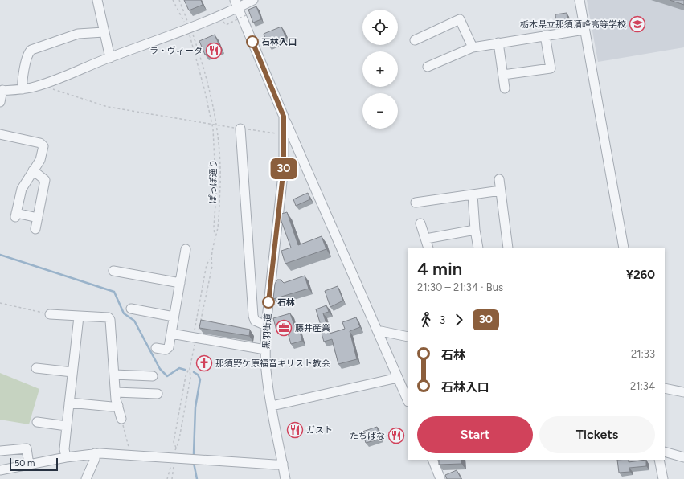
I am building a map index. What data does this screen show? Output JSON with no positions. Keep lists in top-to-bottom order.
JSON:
{
  "streets": {
    "street": ["黒羽街道"],
    "path": ["ぽっぽ通り"]
  },
  "places": {
    "school or university": ["栃木県立那須清峰高等学校"],
    "other": ["石林入口", "石林"],
    "restaurant": ["ラ・ヴィータ", "ガスト", "たちばな"],
    "office": ["藤井産業"],
    "church": ["那須野ケ原福音キリスト教会"]
  },
  "lines": ["bus line 30"],
  "scale_bar": "50 m",
  "page": {
    "on_map": "30",
    "map_buttons": ["+", "−"],
    "heading": ["4 min", "21:30 – 21:34 · Bus", "¥260"],
    "legs": ["3", "30"],
    "list": [
      {
        "name": "石林",
        "value": "21:33"
      },
      {
        "name": "石林入口",
        "value": "21:34"
      }
    ],
    "buttons": ["Start", "Tickets"],
    "scale": "50 m"
  }
}
